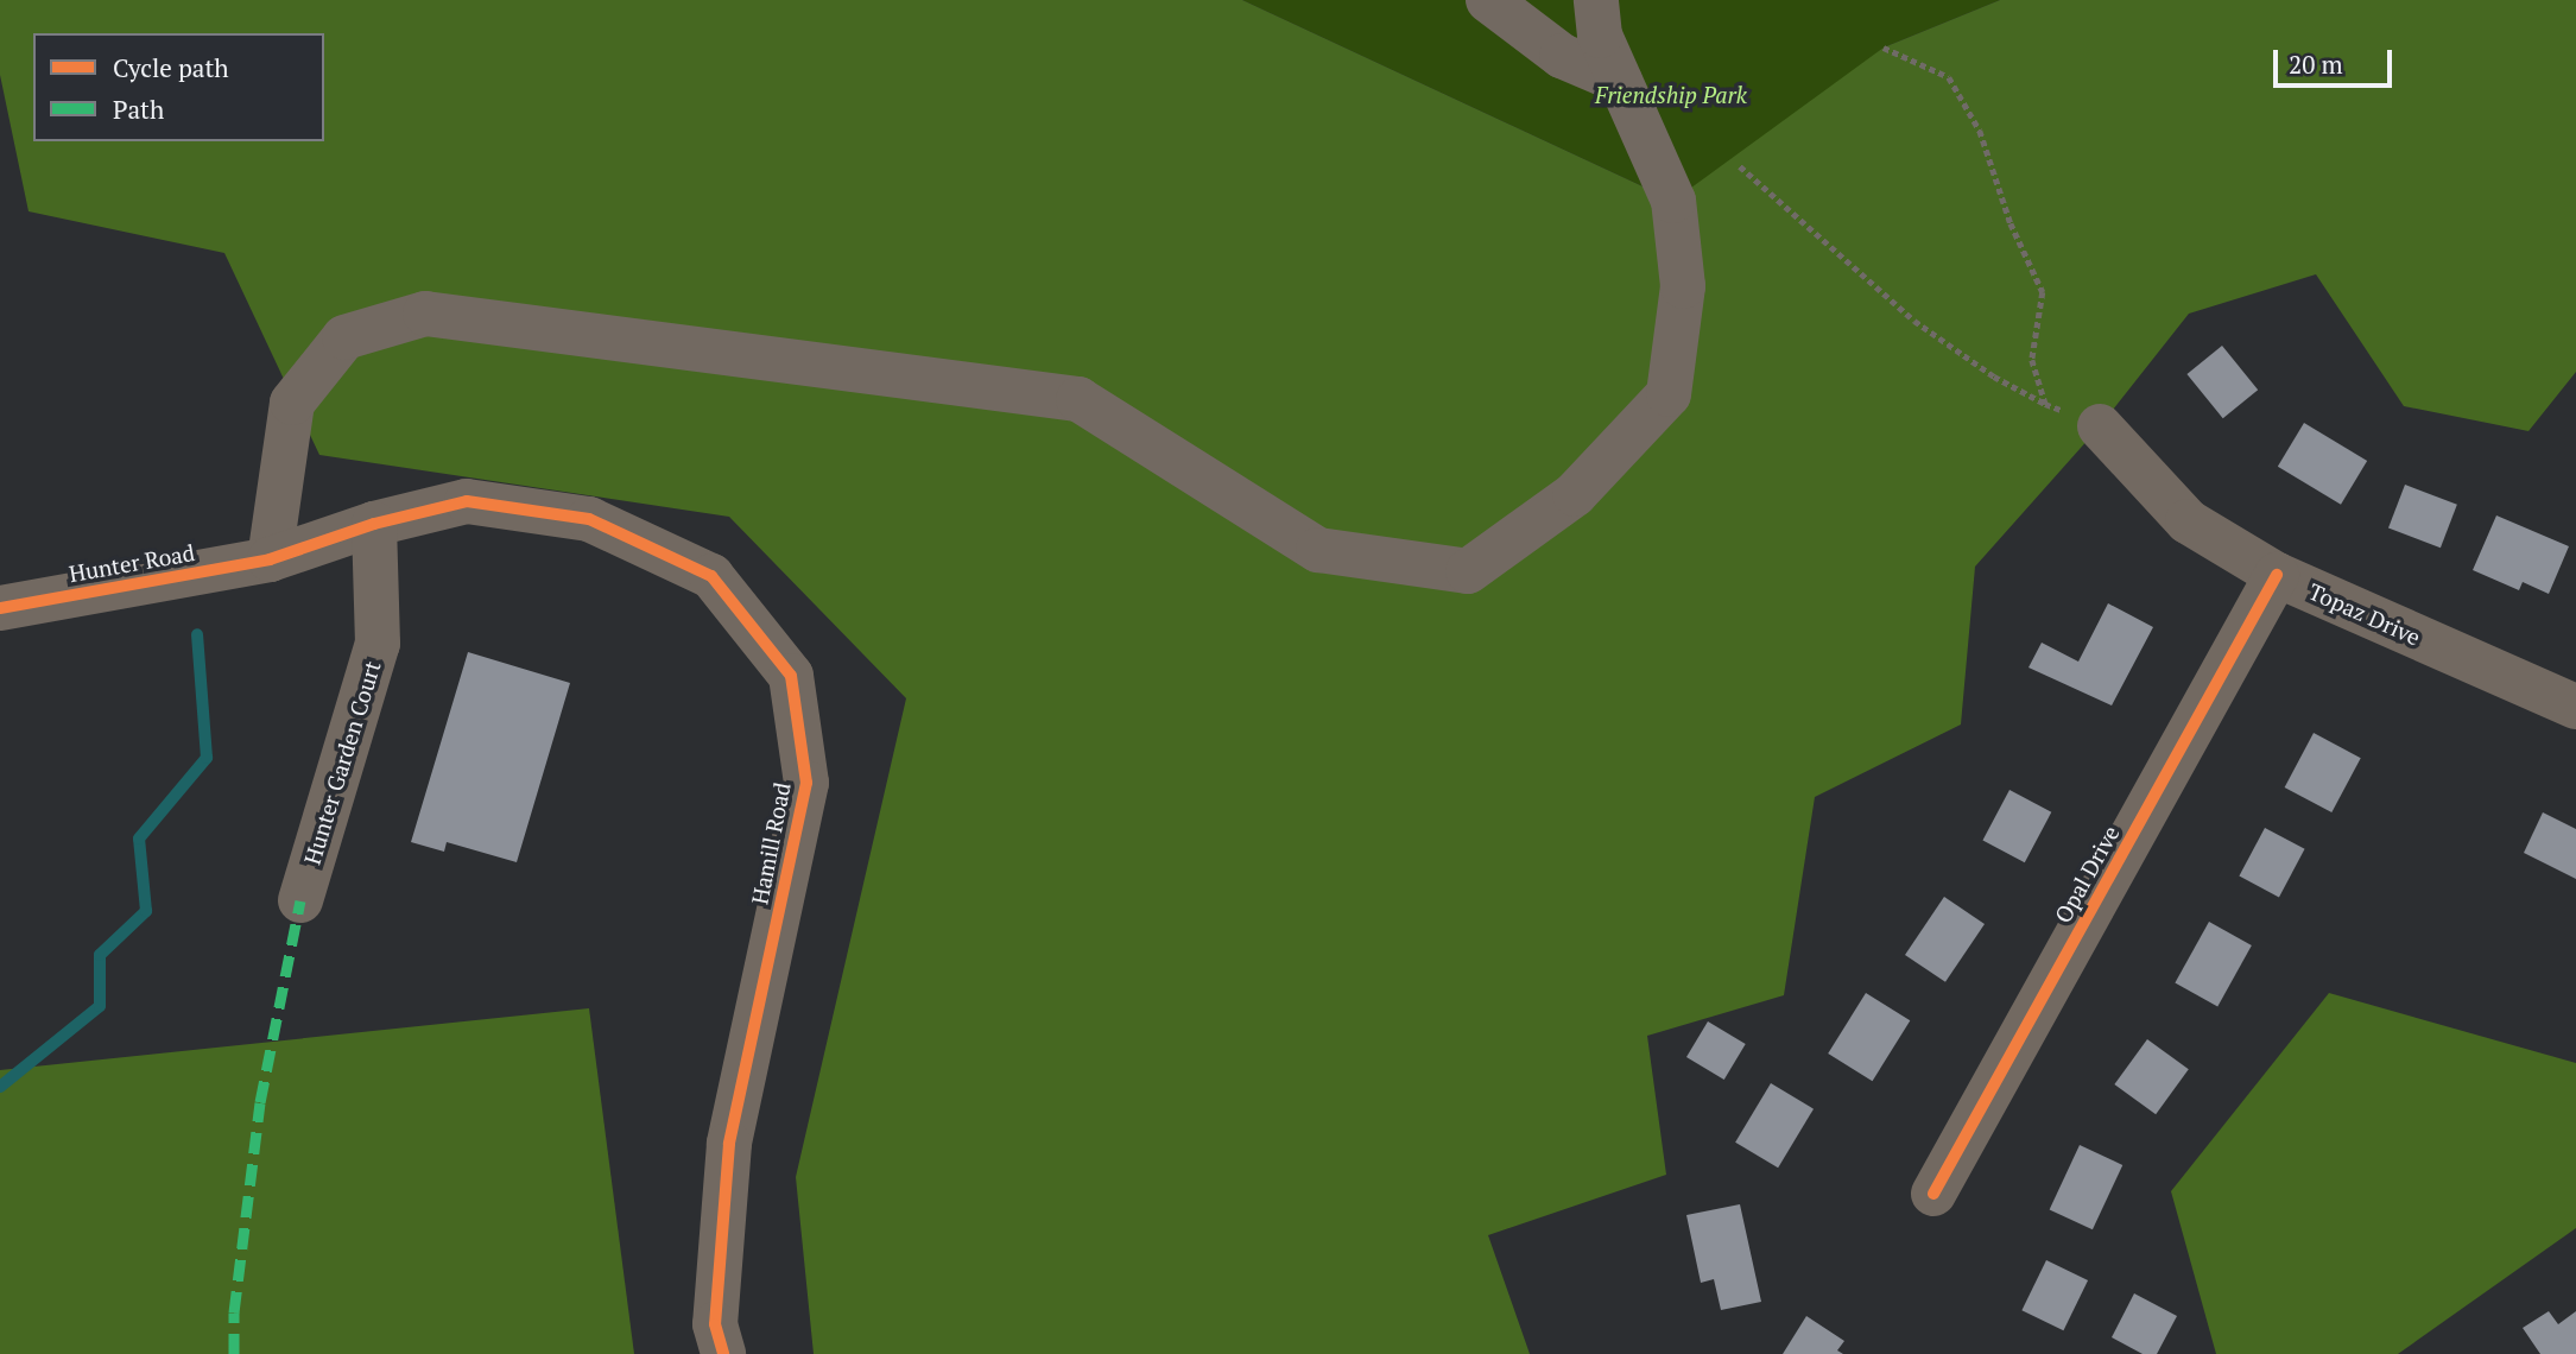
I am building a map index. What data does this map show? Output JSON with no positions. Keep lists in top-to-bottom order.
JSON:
{
  "streets": {
    "street": [
      "Hunter Road",
      "Topaz Drive",
      "Hunter Garden Court",
      "Hamill Road",
      "Opal Drive"
    ]
  },
  "crossings": [
    ["Hunter Road", "Hamill Road"],
    ["Topaz Drive", "Opal Drive"],
    ["Hunter Garden Court", "Hamill Road"]
  ],
  "parks": ["Friendship Park"],
  "legend": ["Cycle path", "Path"],
  "scale_bar": "20 m"
}
